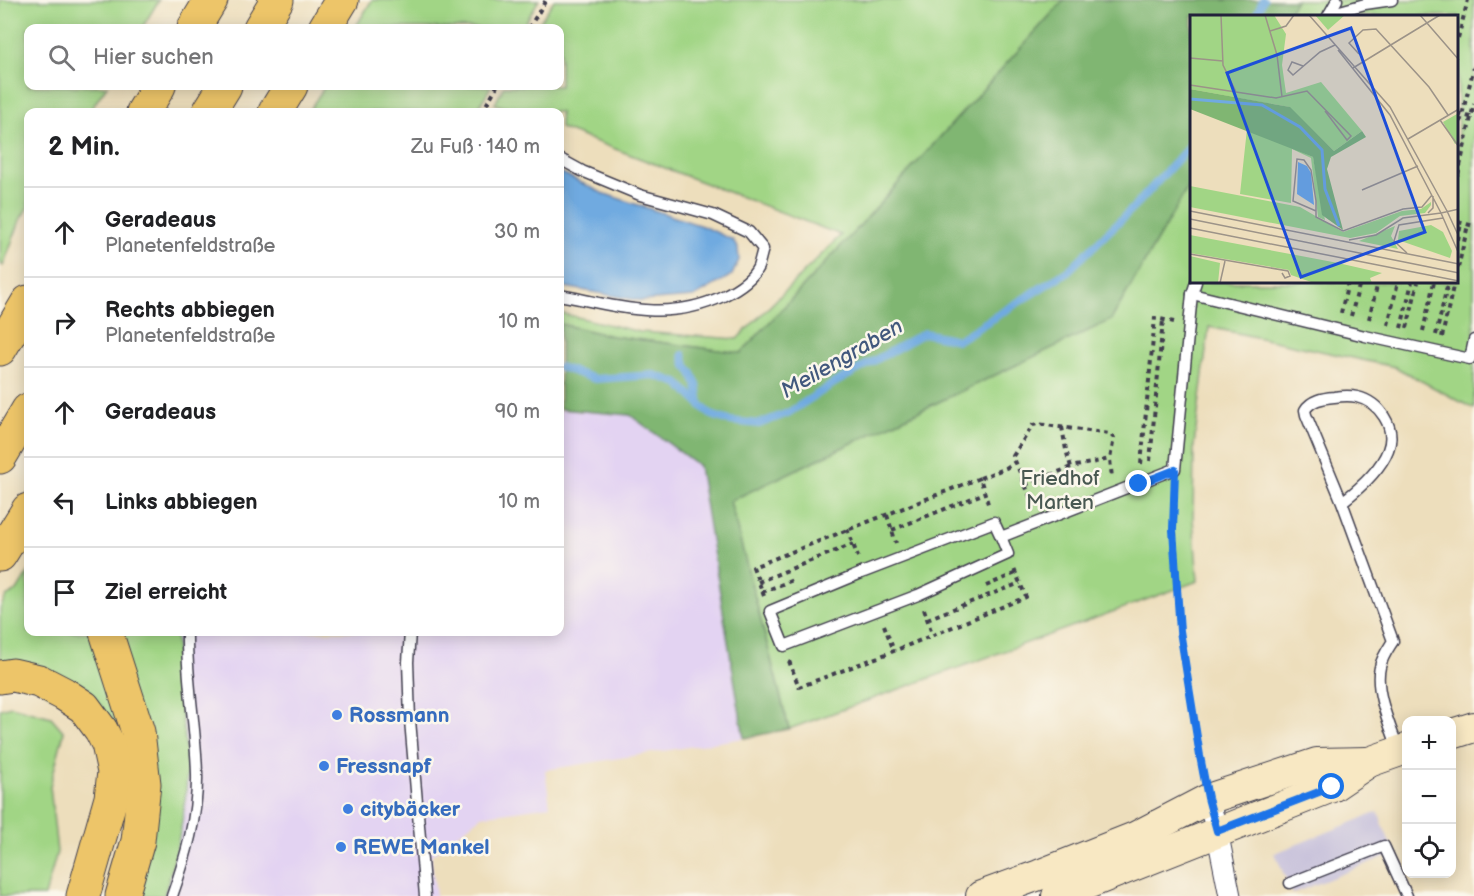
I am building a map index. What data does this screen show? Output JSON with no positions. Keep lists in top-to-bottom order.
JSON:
{
  "water": ["Meilengraben"],
  "parks": ["Friedhof Marten"],
  "places": [
    "Rossmann",
    "Fressnapf",
    "citybäcker",
    "REWE Mankel"
  ],
  "page": {
    "search": "Hier suchen",
    "heading": ["2 Min.", "Zu Fuß · 140 m"],
    "list": [
      ["Geradeaus", "Planetenfeldstraße", "30 m"],
      ["Rechts abbiegen", "Planetenfeldstraße", "10 m"],
      ["Geradeaus", "90 m"],
      ["Links abbiegen", "10 m"],
      "Ziel erreicht"
    ],
    "map_buttons": ["+", "−"]
  }
}
